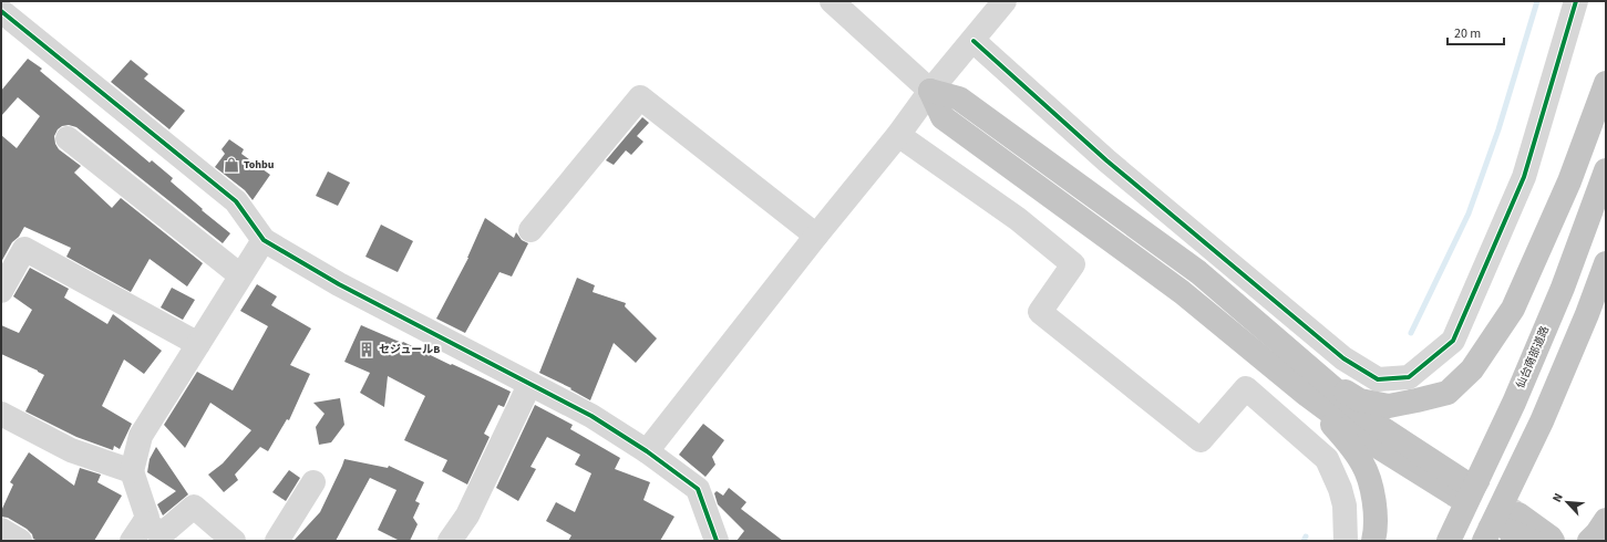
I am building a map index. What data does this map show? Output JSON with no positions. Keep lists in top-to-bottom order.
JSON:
{
  "streets": {
    "highway": ["仙台南部道路"]
  },
  "places": {
    "shop": ["Tohbu"],
    "building": ["セジュールB"]
  },
  "scale_bar": "20 m",
  "north": "top left"
}
